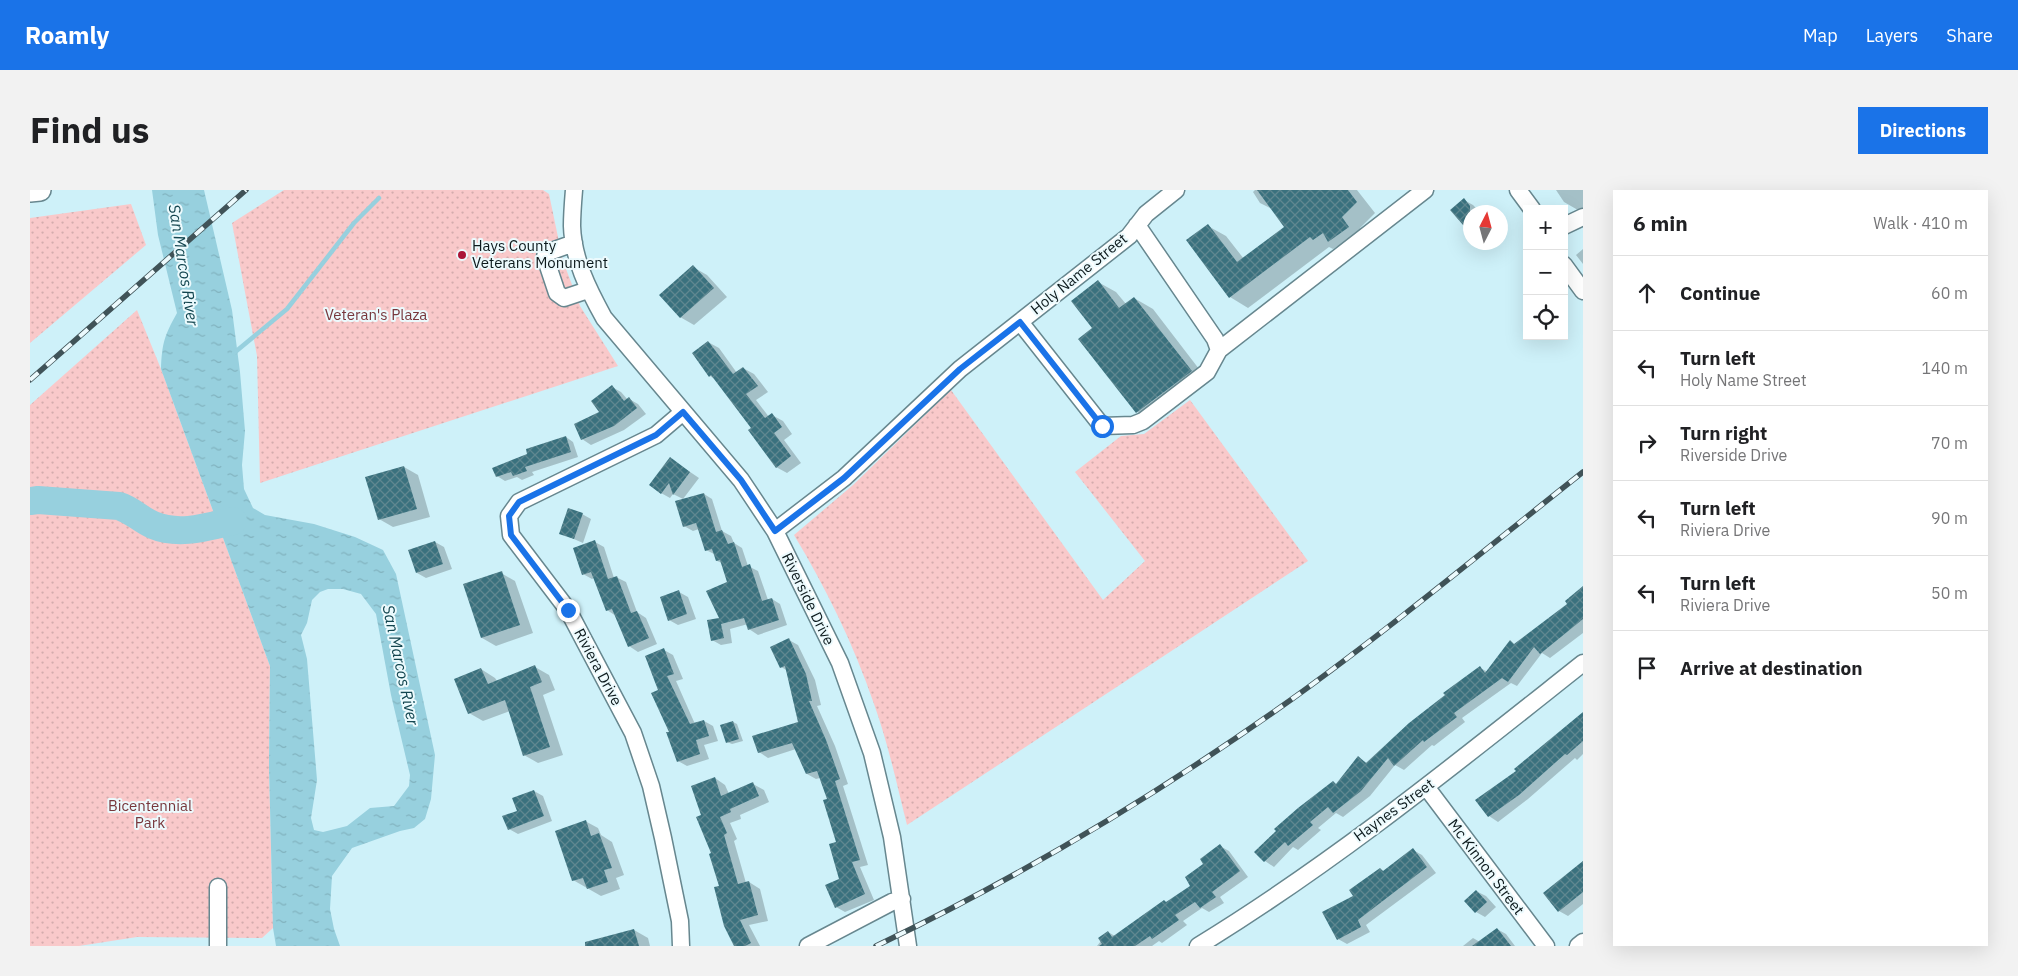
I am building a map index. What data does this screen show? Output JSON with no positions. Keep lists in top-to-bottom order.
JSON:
{
  "streets": {
    "street": [
      "Holy Name Street",
      "Riverside Drive",
      "Riviera Drive",
      "Haynes Street",
      "Mc Kinnon Street"
    ]
  },
  "crossings": [
    ["Holy Name Street", "Riverside Drive"],
    ["Riverside Drive", "Riviera Drive"],
    ["Haynes Street", "Mc Kinnon Street"]
  ],
  "water": ["San Marcos River"],
  "parks": ["Veteran's Plaza", "Bicentennial Park"],
  "places": ["Hays County Veterans Monument"],
  "north": "top",
  "page": {
    "header": "Roamly",
    "nav": ["Map", "Layers", "Share"],
    "title": "Find us",
    "buttons": "Directions",
    "heading": ["6 min", "Walk · 410 m"],
    "map_buttons": ["+", "−"],
    "list": [
      ["Continue", "60 m"],
      ["Turn left", "Holy Name Street", "140 m"],
      ["Turn right", "Riverside Drive", "70 m"],
      ["Turn left", "Riviera Drive", "90 m"],
      ["Turn left", "Riviera Drive", "50 m"],
      "Arrive at destination"
    ]
  }
}
